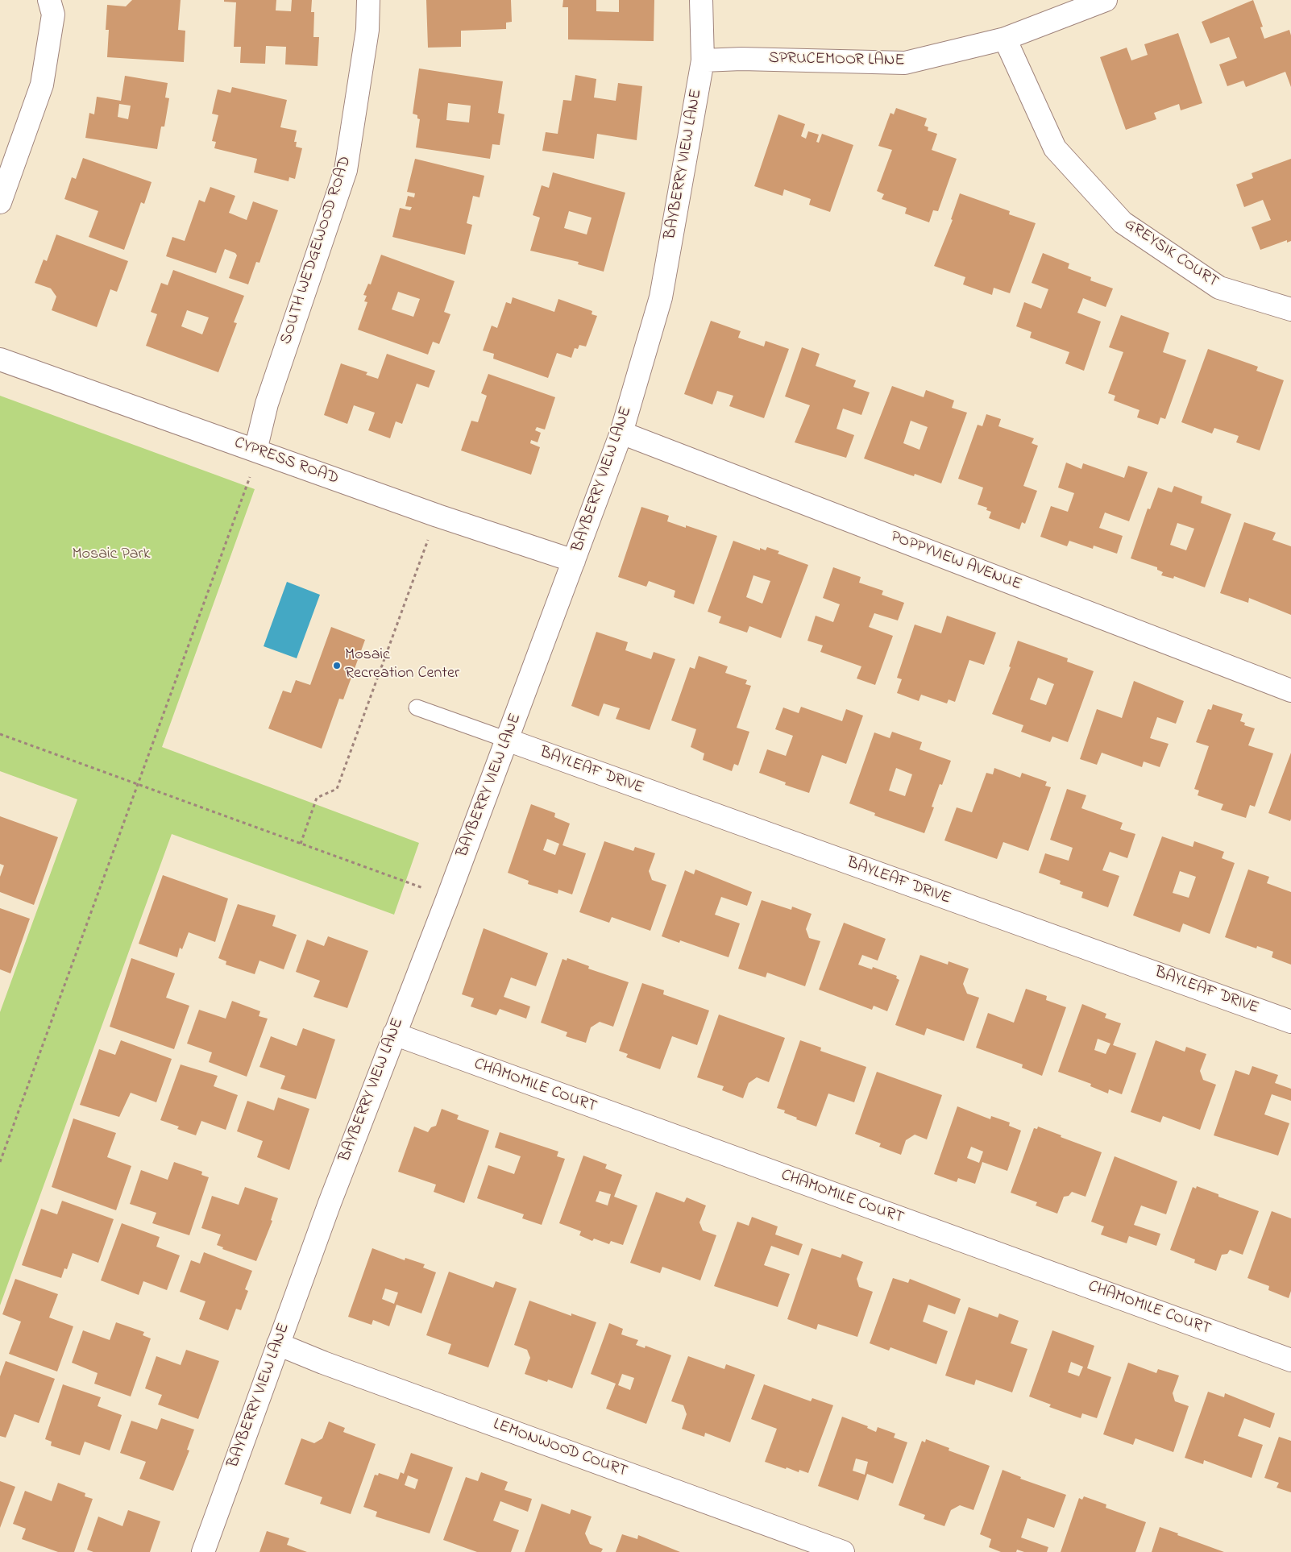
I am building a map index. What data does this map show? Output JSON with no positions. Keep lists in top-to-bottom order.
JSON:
{
  "streets": {
    "street": [
      "SPRUCEMOOR LANE",
      "BAYBERRY VIEW LANE",
      "SOUTH WEDGEWOOD ROAD",
      "GREYSIK COURT",
      "CYPRESS ROAD",
      "POPPYVIEW AVENUE",
      "BAYLEAF DRIVE",
      "CHAMOMILE COURT",
      "LEMONWOOD COURT"
    ]
  },
  "crossings": [
    ["SPRUCEMOOR LANE", "BAYBERRY VIEW LANE"],
    ["SPRUCEMOOR LANE", "GREYSIK COURT"],
    ["BAYBERRY VIEW LANE", "CYPRESS ROAD"],
    ["BAYBERRY VIEW LANE", "POPPYVIEW AVENUE"],
    ["BAYBERRY VIEW LANE", "BAYLEAF DRIVE"],
    ["BAYBERRY VIEW LANE", "CHAMOMILE COURT"],
    ["BAYBERRY VIEW LANE", "LEMONWOOD COURT"],
    ["SOUTH WEDGEWOOD ROAD", "CYPRESS ROAD"]
  ],
  "parks": ["Mosaic Park"],
  "places": ["Mosaic Recreation Center"]
}
